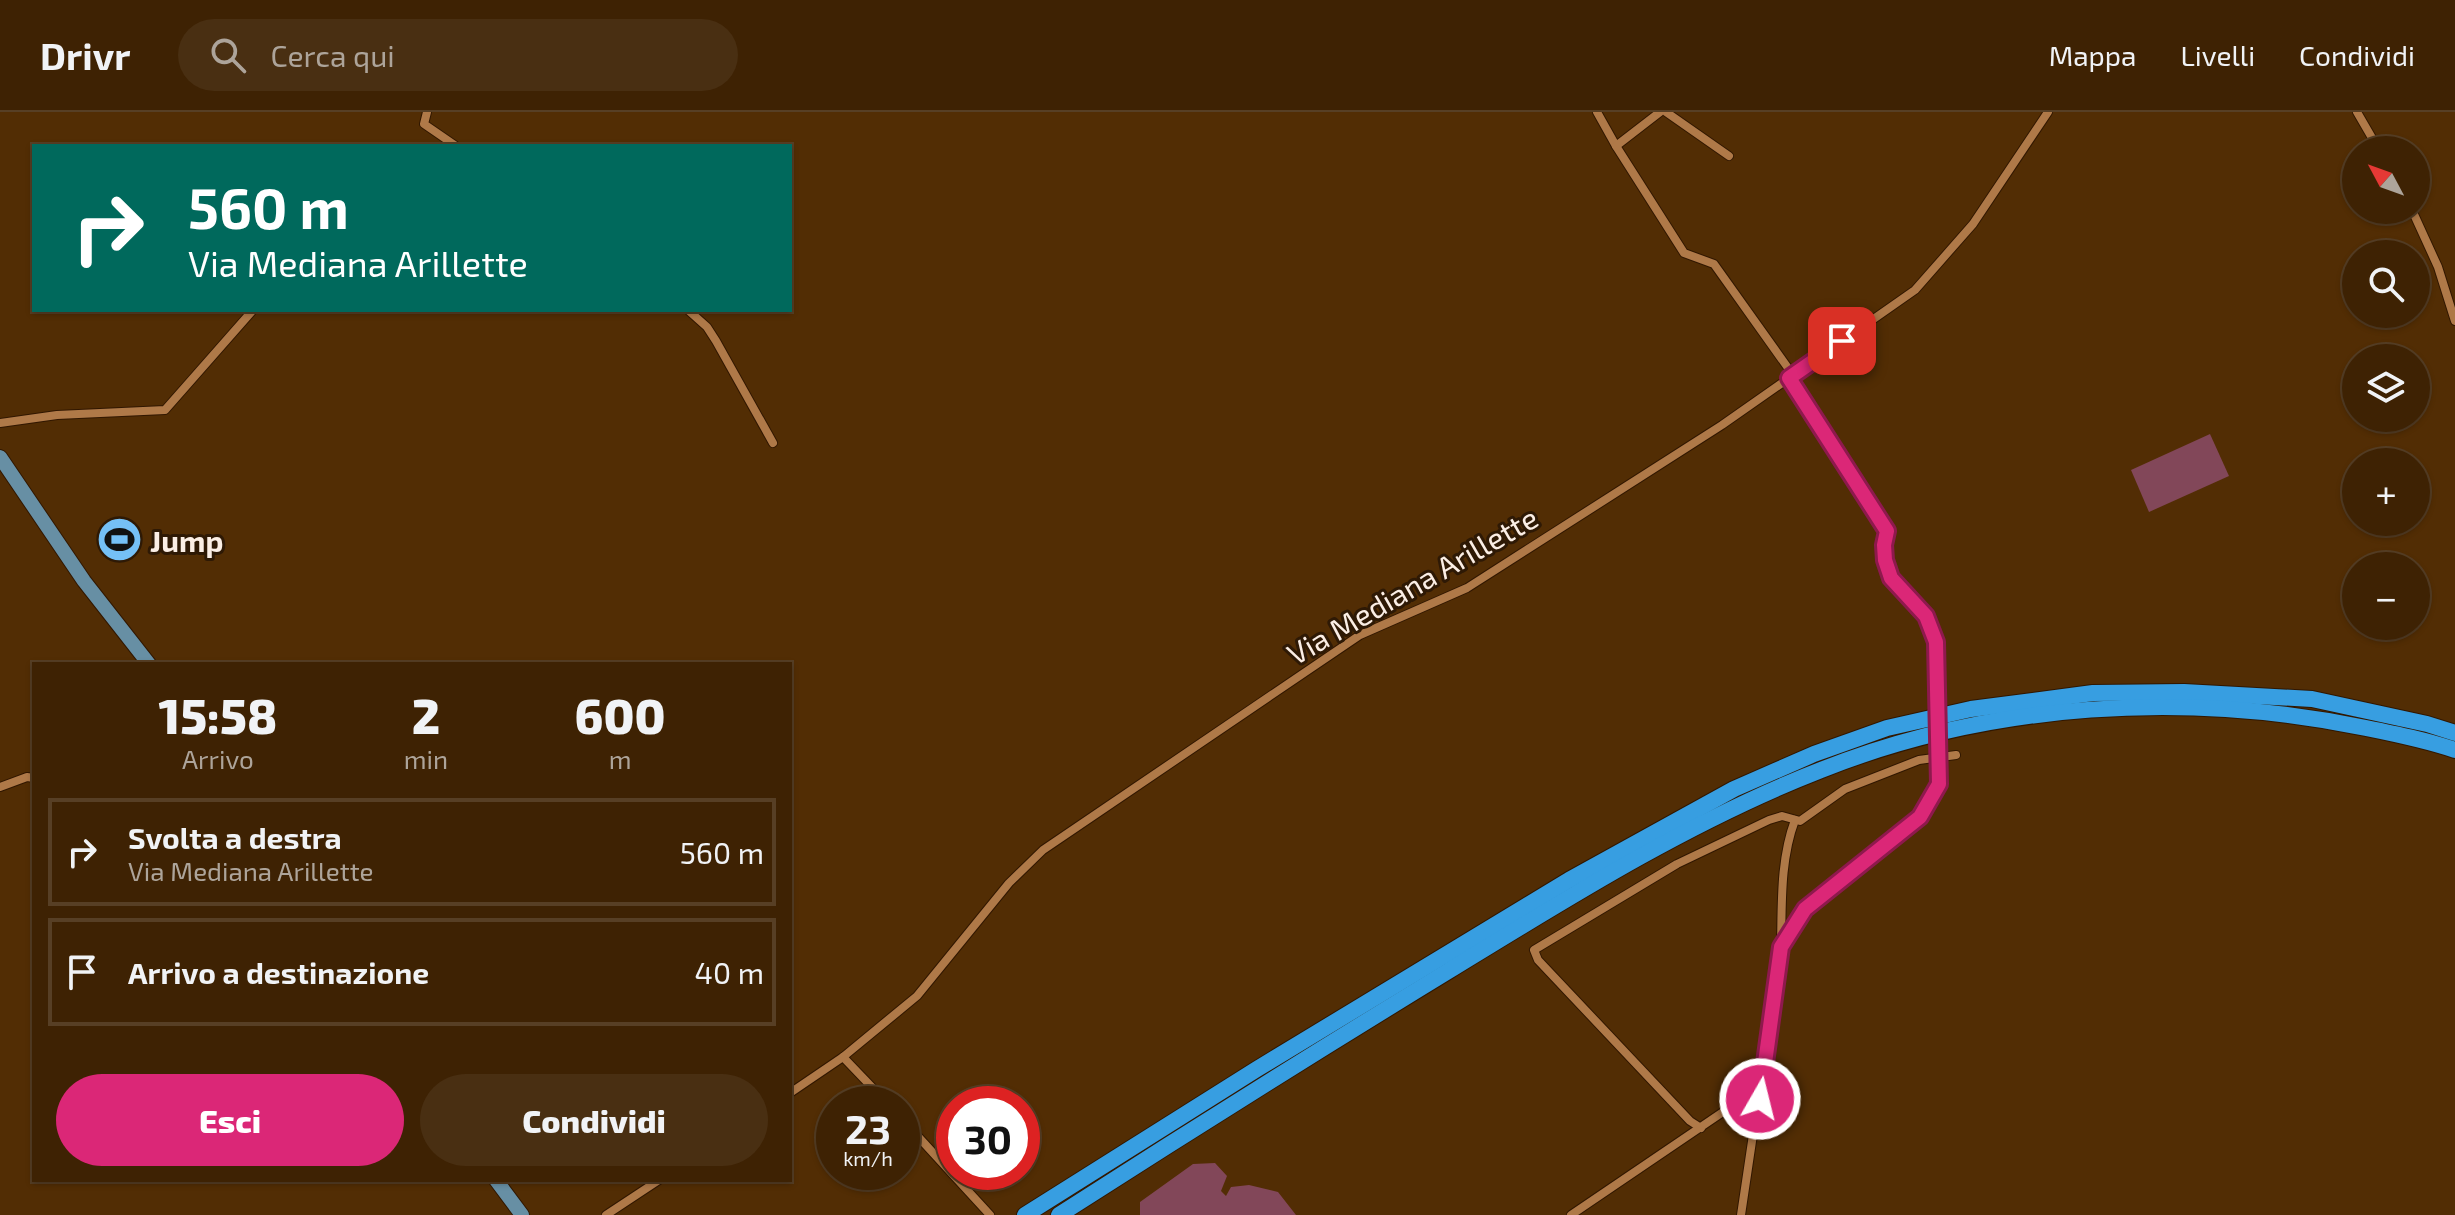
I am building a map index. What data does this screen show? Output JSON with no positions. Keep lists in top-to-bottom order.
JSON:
{
  "streets": {
    "street": ["Via Mediana Arillette"]
  },
  "places": {
    "sports": ["Jump"]
  },
  "north": "top left",
  "page": {
    "header": "Drivr",
    "search": "Cerca qui",
    "nav": ["Mappa", "Livelli", "Condividi"],
    "map_buttons": ["+", "−"],
    "turn": ["560 m", "Via Mediana Arillette"],
    "eta": [
      "15:58",
      "Arrivo",
      "2",
      "min",
      "600",
      "m"
    ],
    "list": [
      {
        "name": "Svolta a destra",
        "note": "Via Mediana Arillette",
        "value": "560 m"
      },
      {
        "name": "Arrivo a destinazione",
        "value": "40 m"
      }
    ],
    "buttons": ["Esci", "Condividi"],
    "speed": "23 km/h",
    "limit": "30"
  }
}
